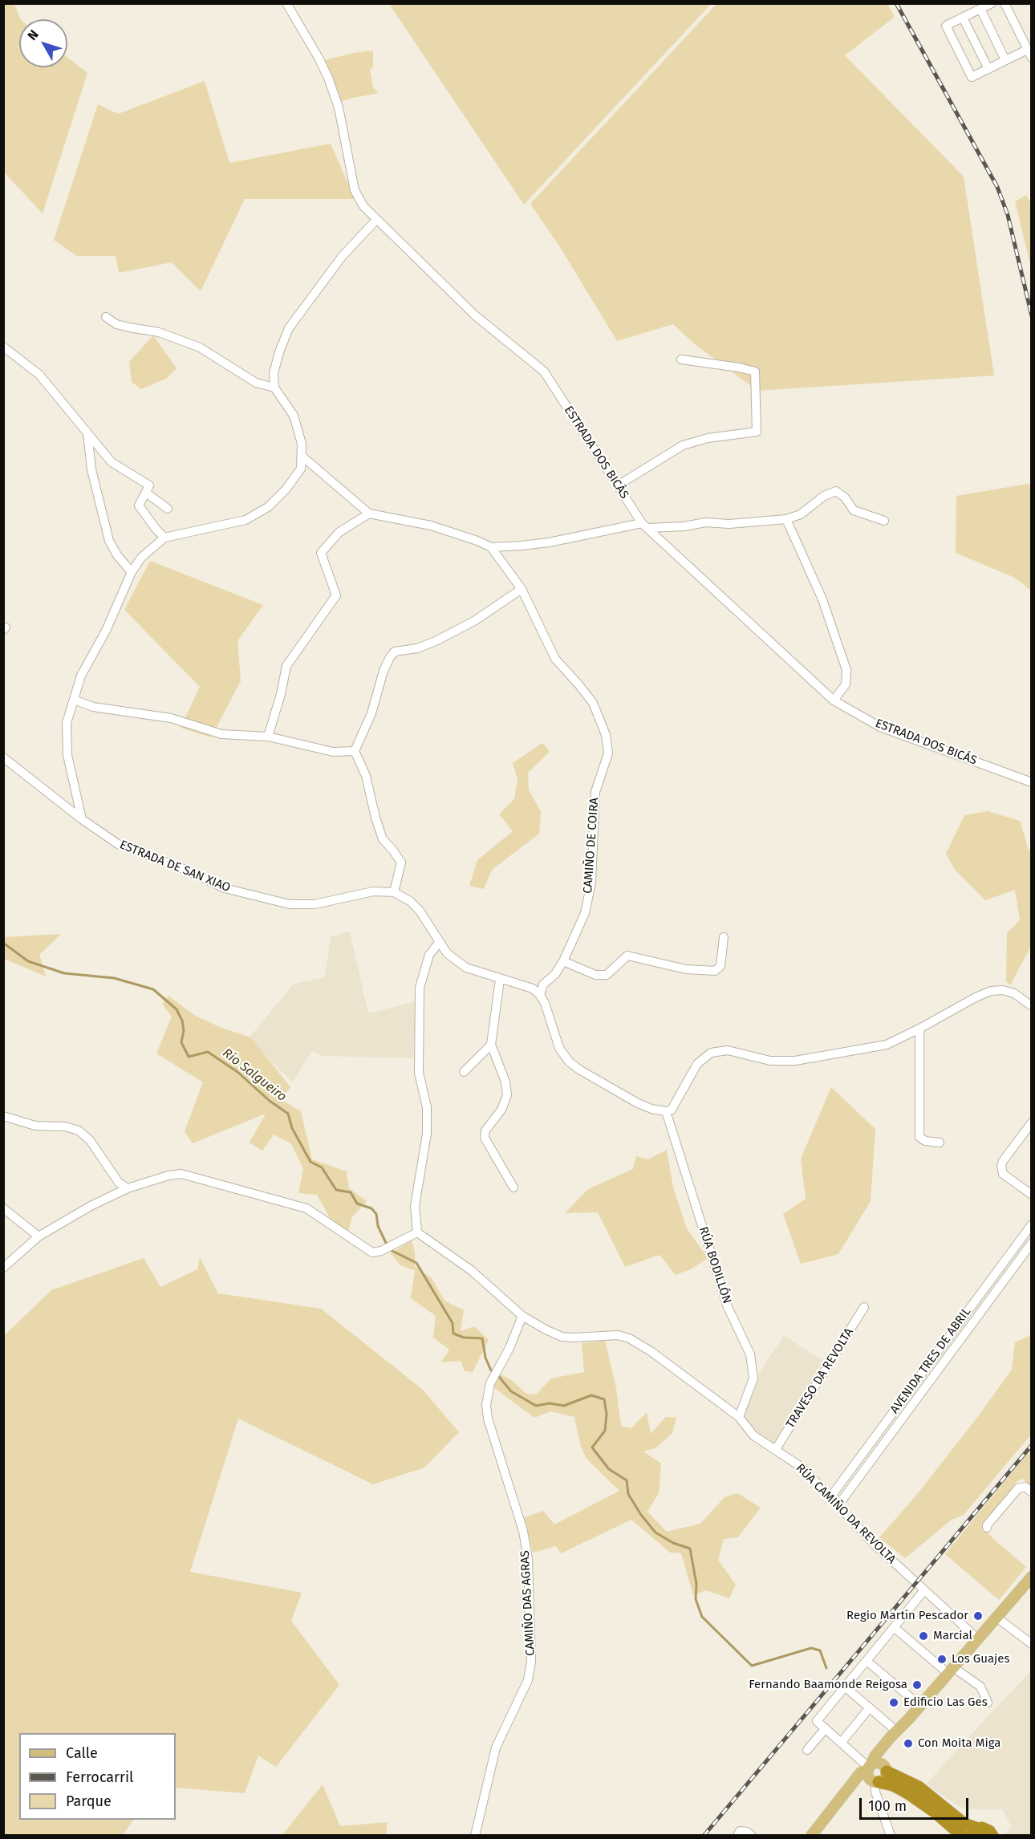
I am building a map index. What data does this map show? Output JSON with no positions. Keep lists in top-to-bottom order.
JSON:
{
  "streets": {
    "street": [
      "ESTRADA DOS BICÁS",
      "CAMIÑO DE COIRA",
      "ESTRADA DE SAN XIAO",
      "RÚA BODILLÓN",
      "AVENIDA TRES DE ABRIL",
      "TRAVESO DA REVOLTA",
      "RÚA CAMIÑO DA REVOLTA",
      "CAMIÑO DAS AGRAS"
    ]
  },
  "crossings": [
    ["RÚA BODILLÓN", "RÚA CAMIÑO DA REVOLTA"],
    ["AVENIDA TRES DE ABRIL", "RÚA CAMIÑO DA REVOLTA"],
    ["TRAVESO DA REVOLTA", "RÚA CAMIÑO DA REVOLTA"],
    ["RÚA CAMIÑO DA REVOLTA", "CAMIÑO DAS AGRAS"]
  ],
  "water": ["Río Salgueiro"],
  "places": [
    "Regio Martín Pescador",
    "Marcial",
    "Los Guajes",
    "Fernando Baamonde Reigosa",
    "Edificio Las Ges",
    "Con Moita Miga"
  ],
  "legend": ["Calle", "Ferrocarril", "Parque"],
  "scale_bar": "100 m",
  "north": "top left"
}
